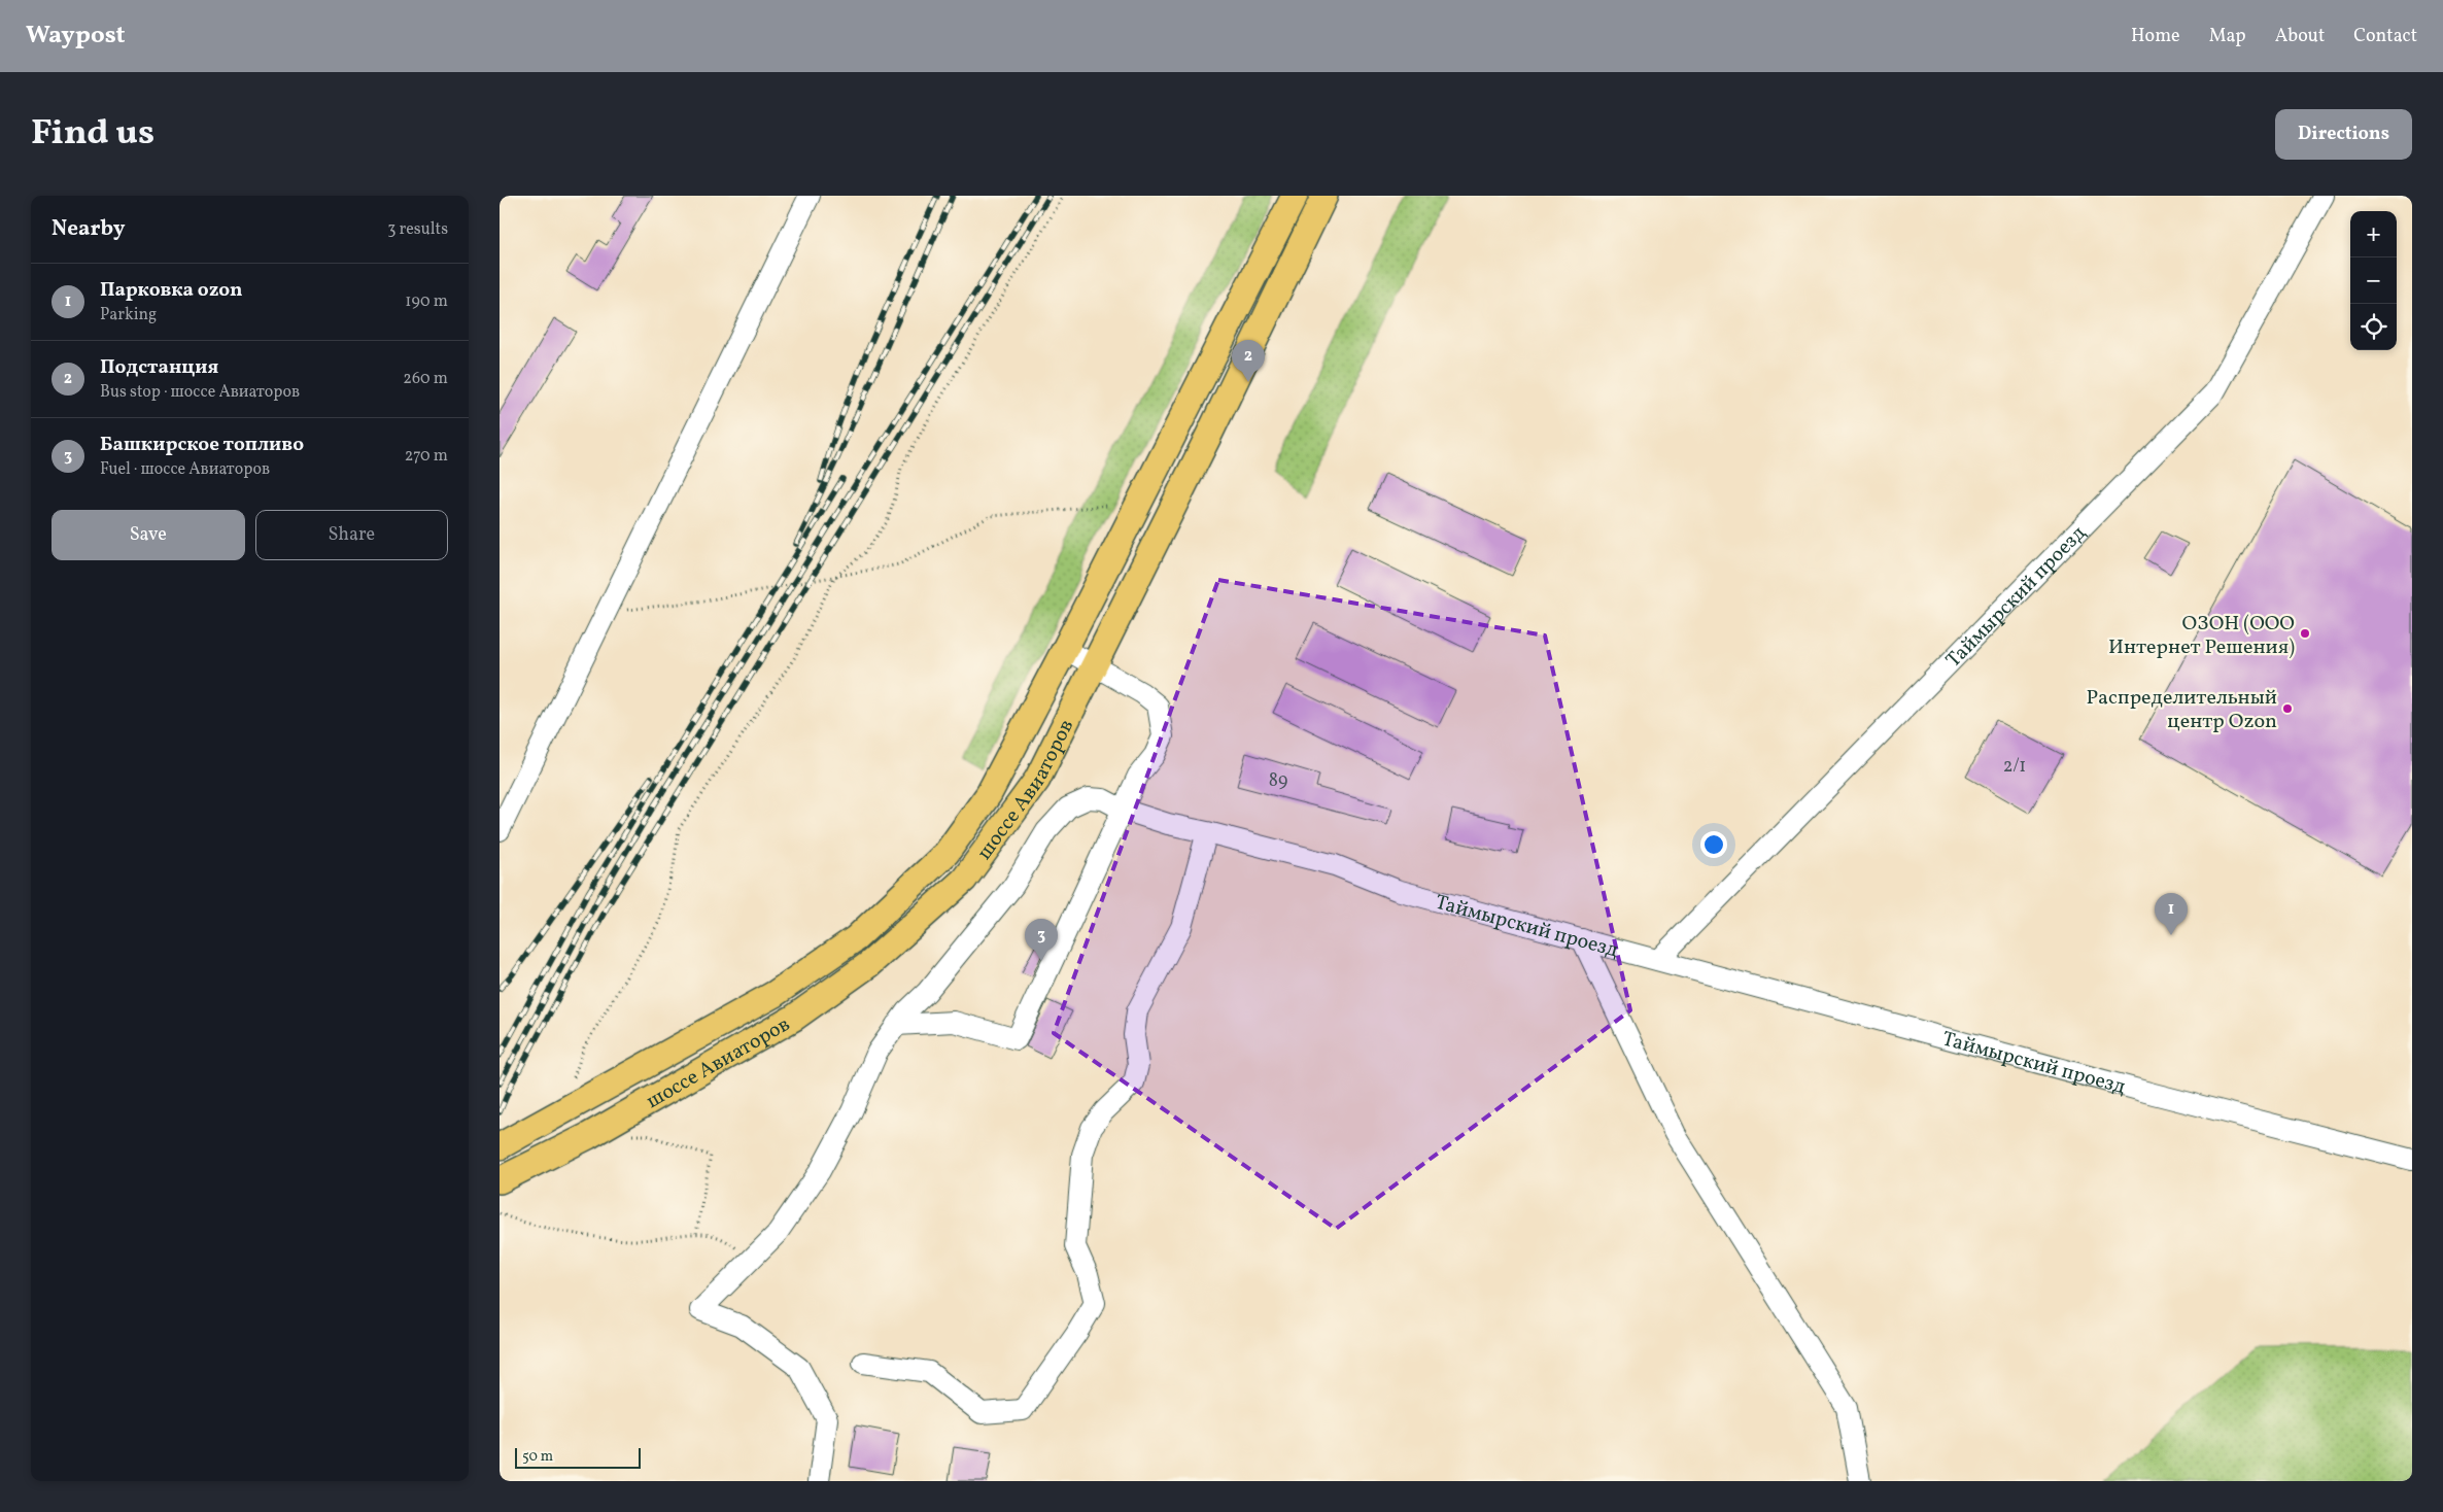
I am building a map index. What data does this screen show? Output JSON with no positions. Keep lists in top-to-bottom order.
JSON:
{
  "streets": {
    "main road": ["шоссе Авиаторов"],
    "street": ["Таймырский проезд"]
  },
  "places": ["ОЗОН (ООО Интернет Решения)", "Распределительный центр Ozon"],
  "house_numbers": ["2/1", "89"],
  "scale_bar": "50 m",
  "page": {
    "header": "Waypost",
    "nav": [
      "Home",
      "Map",
      "About",
      "Contact"
    ],
    "title": "Find us",
    "buttons": [
      "Directions",
      ["Save", "Share"]
    ],
    "heading": ["Nearby", "3 results"],
    "map_buttons": ["+", "−"],
    "list": [
      {
        "mark": "1",
        "name": "Парковка ozon",
        "note": "Parking",
        "value": "190 m"
      },
      {
        "mark": "2",
        "name": "Подстанция",
        "note": "Bus stop · шоссе Авиаторов",
        "value": "260 m"
      },
      {
        "mark": "3",
        "name": "Башкирское топливо",
        "note": "Fuel · шоссе Авиаторов",
        "value": "270 m"
      }
    ],
    "pins": ["2", "1", "3"],
    "scale": "50 m"
  }
}
